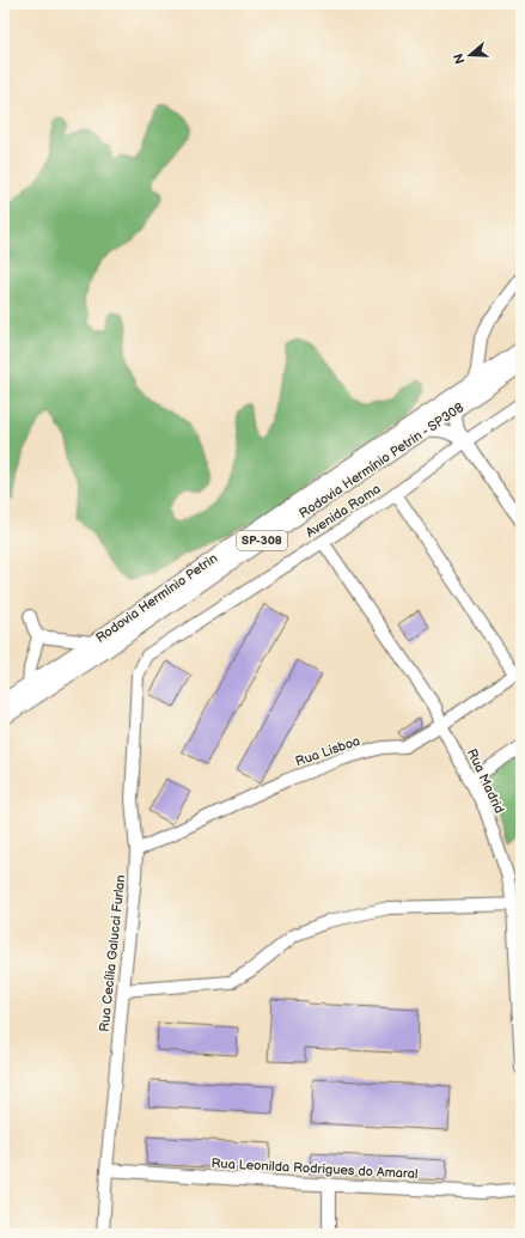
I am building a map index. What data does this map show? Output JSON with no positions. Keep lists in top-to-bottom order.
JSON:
{
  "streets": {
    "main road": ["Rodovia Hermínio Petrin - SP308", "SP-308", "Rodovia Hermínio Petrin"],
    "street": [
      "Avenida Roma",
      "Rua Lisboa",
      "Rua Madrid",
      "Rua Cecília Galucci Furlan",
      "Rua Leonilda Rodrigues do Amaral"
    ]
  },
  "crossings": [
    ["Rodovia Hermínio Petrin - SP308", "Rodovia Hermínio Petrin"],
    ["Avenida Roma", "Rua Madrid"],
    ["Avenida Roma", "Rua Cecília Galucci Furlan"],
    ["Rua Lisboa", "Rua Madrid"],
    ["Rua Lisboa", "Rua Cecília Galucci Furlan"],
    ["Rua Cecília Galucci Furlan", "Rua Leonilda Rodrigues do Amaral"]
  ],
  "north": "left"
}
